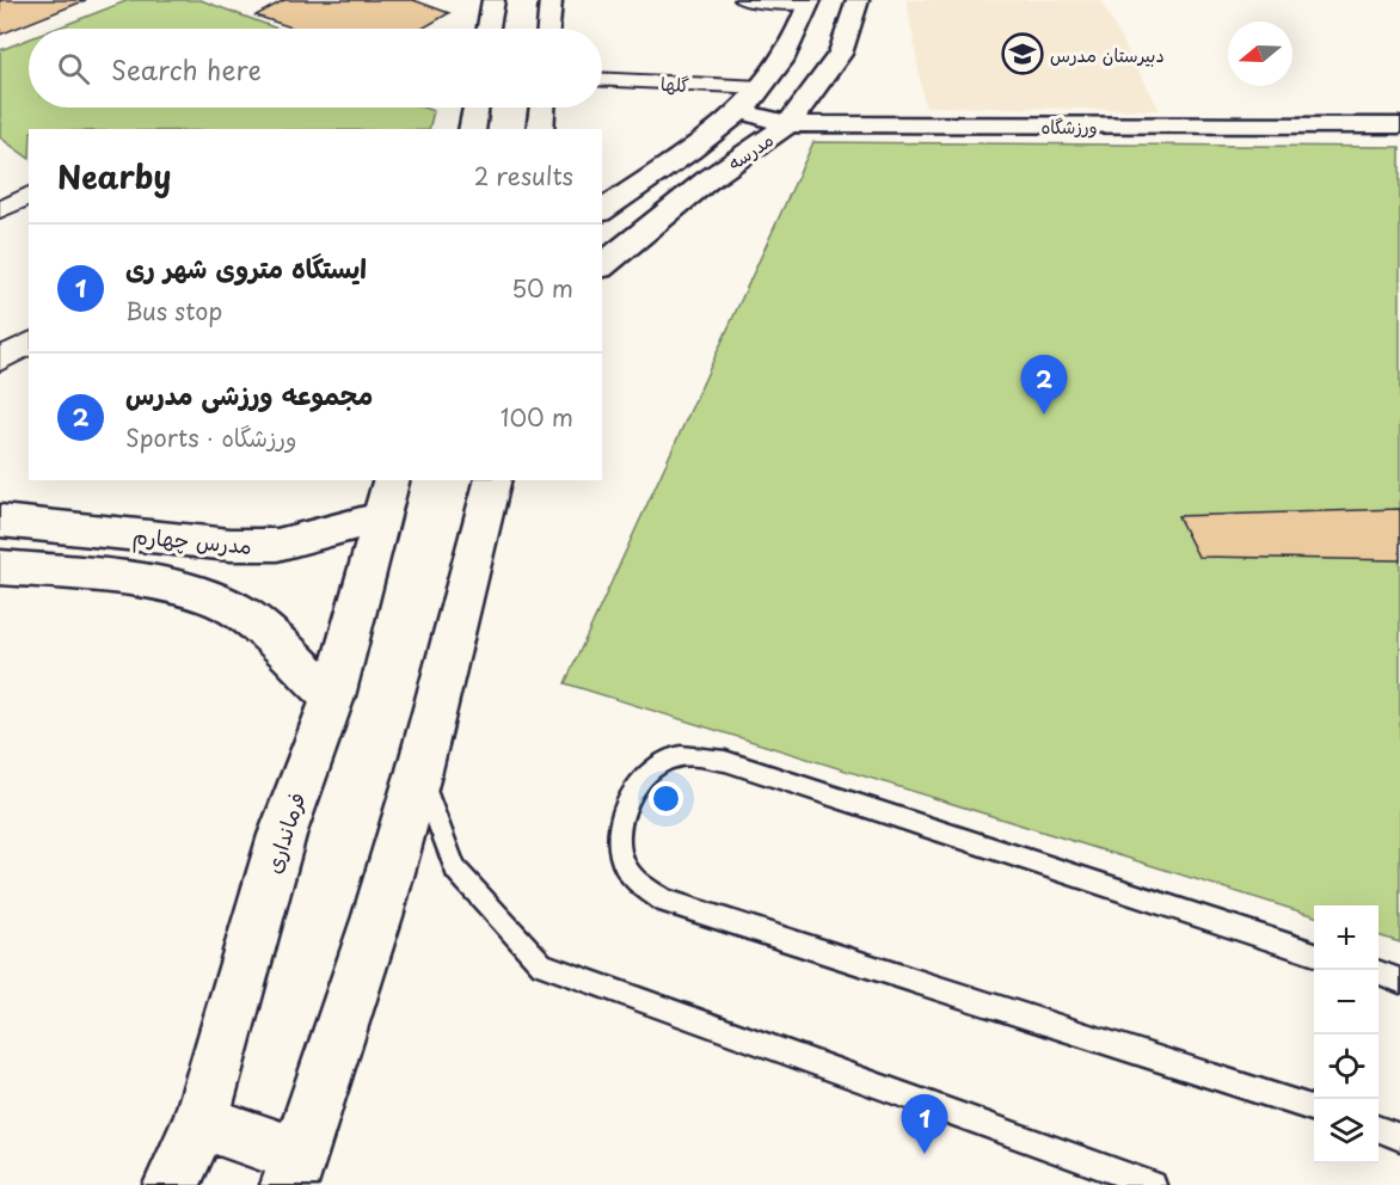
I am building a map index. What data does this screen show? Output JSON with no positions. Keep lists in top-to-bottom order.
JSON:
{
  "streets": {
    "street": [
      "گلها",
      "ورزشگاه",
      "مدرسه",
      "مدرس چهارم",
      "فرمانداری"
    ]
  },
  "crossings": [
    ["گلها", "مدرسه"],
    ["ورزشگاه", "مدرسه"],
    ["مدرس چهارم", "فرمانداری"]
  ],
  "places": {
    "school or university": ["دبیرستان مدرس"]
  },
  "north": "left",
  "page": {
    "search": "Search here",
    "heading": ["Nearby", "2 results"],
    "list": [
      {
        "mark": "1",
        "name": "ایستگاه متروی شهر ری",
        "note": "Bus stop",
        "value": "50 m"
      },
      {
        "mark": "2",
        "name": "مجموعه ورزشی مدرس",
        "note": "Sports · ورزشگاه",
        "value": "100 m"
      }
    ],
    "pins": ["2", "1"],
    "map_buttons": ["+", "−"]
  }
}
